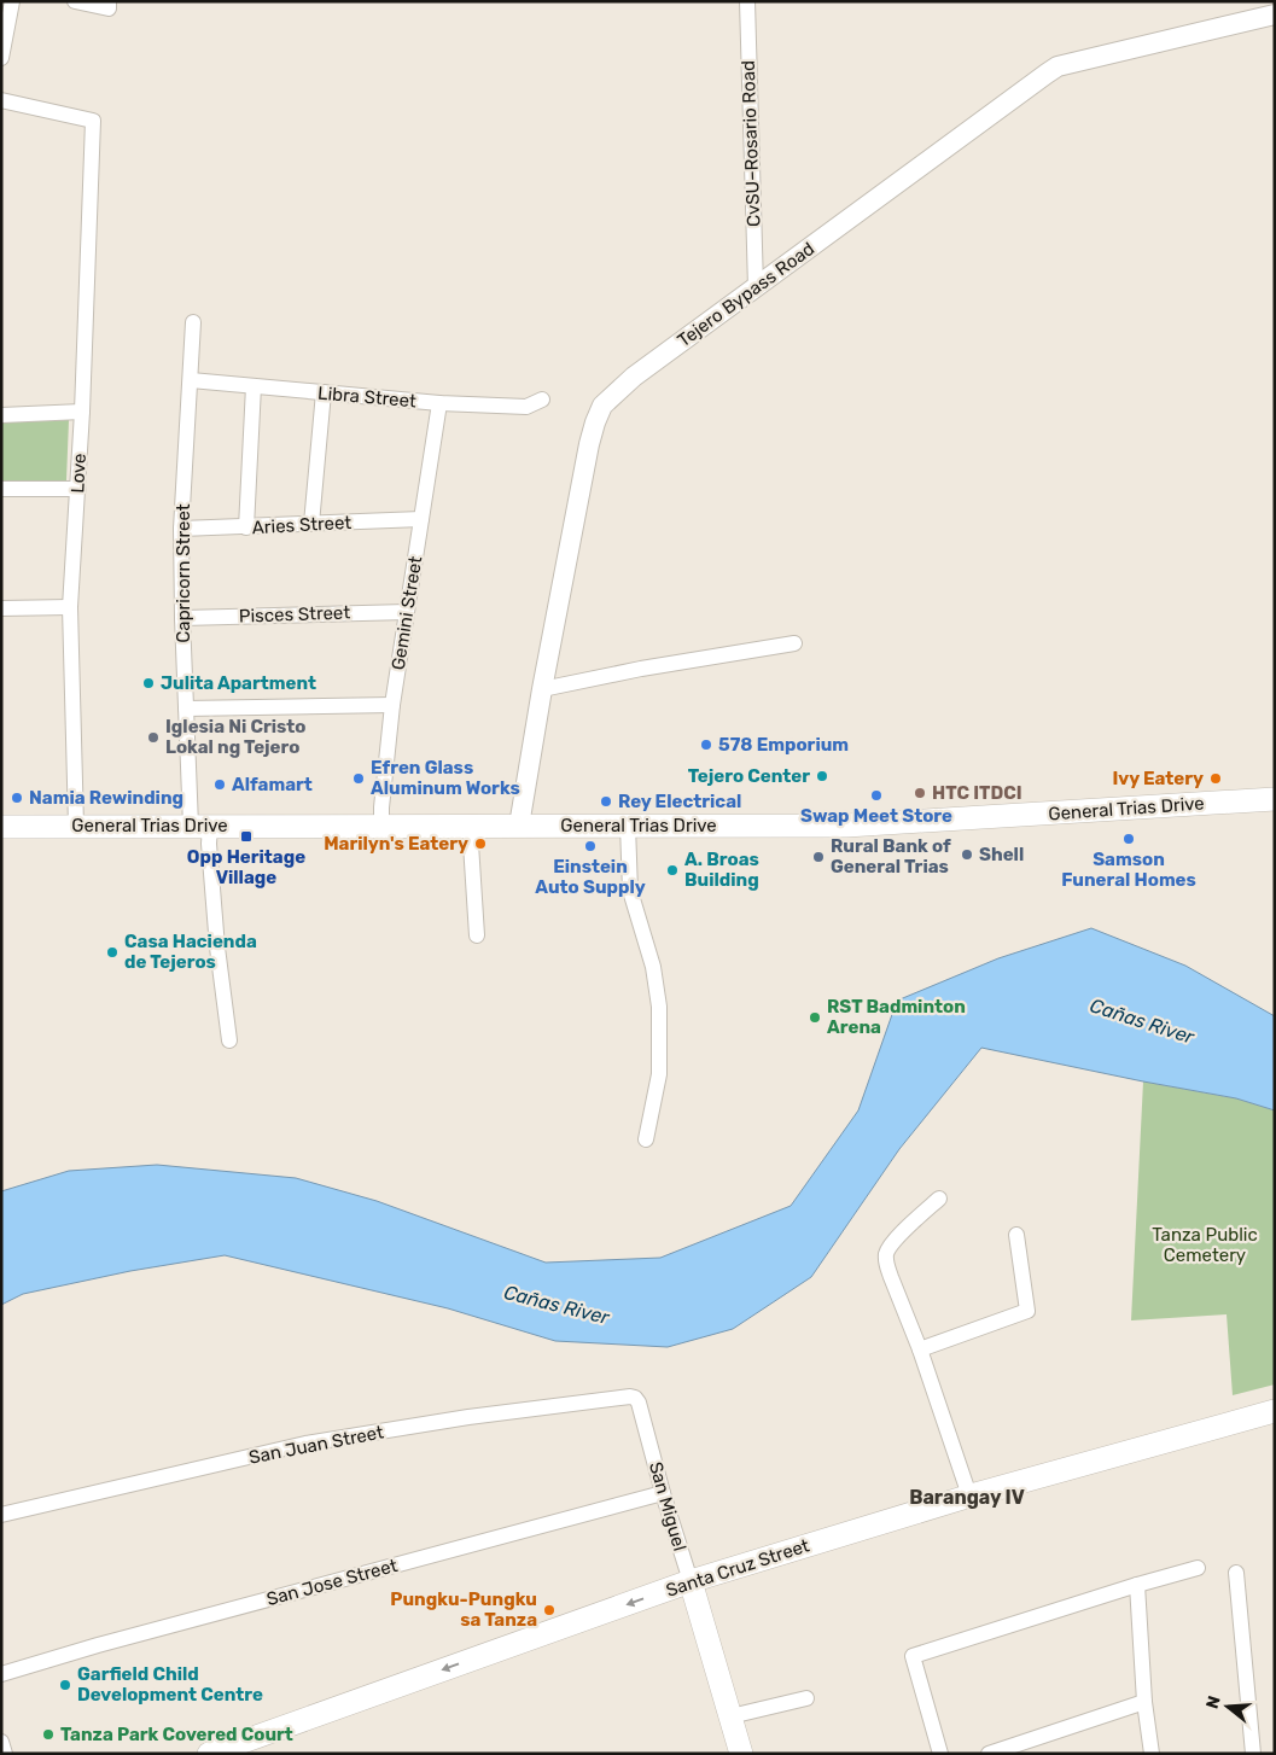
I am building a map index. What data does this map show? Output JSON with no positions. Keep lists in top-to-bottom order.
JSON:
{
  "streets": {
    "main road": ["General Trias Drive", "San Miguel", "Santa Cruz Street"],
    "street": [
      "CvSU–Rosario Road",
      "Tejero Bypass Road",
      "Libra Street",
      "Love",
      "Aries Street",
      "Capricorn Street",
      "Gemini Street",
      "Pisces Street",
      "San Juan Street",
      "San Jose Street"
    ]
  },
  "crossings": [
    ["CvSU–Rosario Road", "Tejero Bypass Road"],
    ["Tejero Bypass Road", "General Trias Drive"],
    ["Libra Street", "Capricorn Street"],
    ["Libra Street", "Gemini Street"],
    ["Love", "General Trias Drive"],
    ["Aries Street", "Capricorn Street"],
    ["Aries Street", "Gemini Street"],
    ["Capricorn Street", "Pisces Street"],
    ["Capricorn Street", "General Trias Drive"],
    ["Gemini Street", "Pisces Street"],
    ["Gemini Street", "General Trias Drive"],
    ["San Juan Street", "San Miguel"],
    ["San Miguel", "Santa Cruz Street"],
    ["San Miguel", "San Jose Street"]
  ],
  "one_way": ["Santa Cruz Street"],
  "districts": ["Barangay IV"],
  "water": ["Cañas River"],
  "parks": ["Tanza Public Cemetery"],
  "places": {
    "other": [
      "Julita Apartment",
      "Iglesia Ni Cristo Lokal ng Tejero",
      "578 Emporium",
      "Tejero Center",
      "Efren Glass Aluminum Works",
      "Ivy Eatery",
      "Alfamart",
      "HTC ITDCI",
      "Swap Meet Store",
      "Namia Rewinding",
      "Rey Electrical",
      "Samson Funeral Homes",
      "Marilyn's Eatery",
      "Einstein Auto Supply",
      "Shell",
      "Rural Bank of General Trias",
      "A. Broas Building",
      "Casa Hacienda de Tejeros",
      "RST Badminton Arena",
      "Pungku-Pungku sa Tanza",
      "Garfield Child Development Centre",
      "Tanza Park Covered Court"
    ],
    "transit": ["Opp Heritage Village"]
  },
  "north": "left"
}
